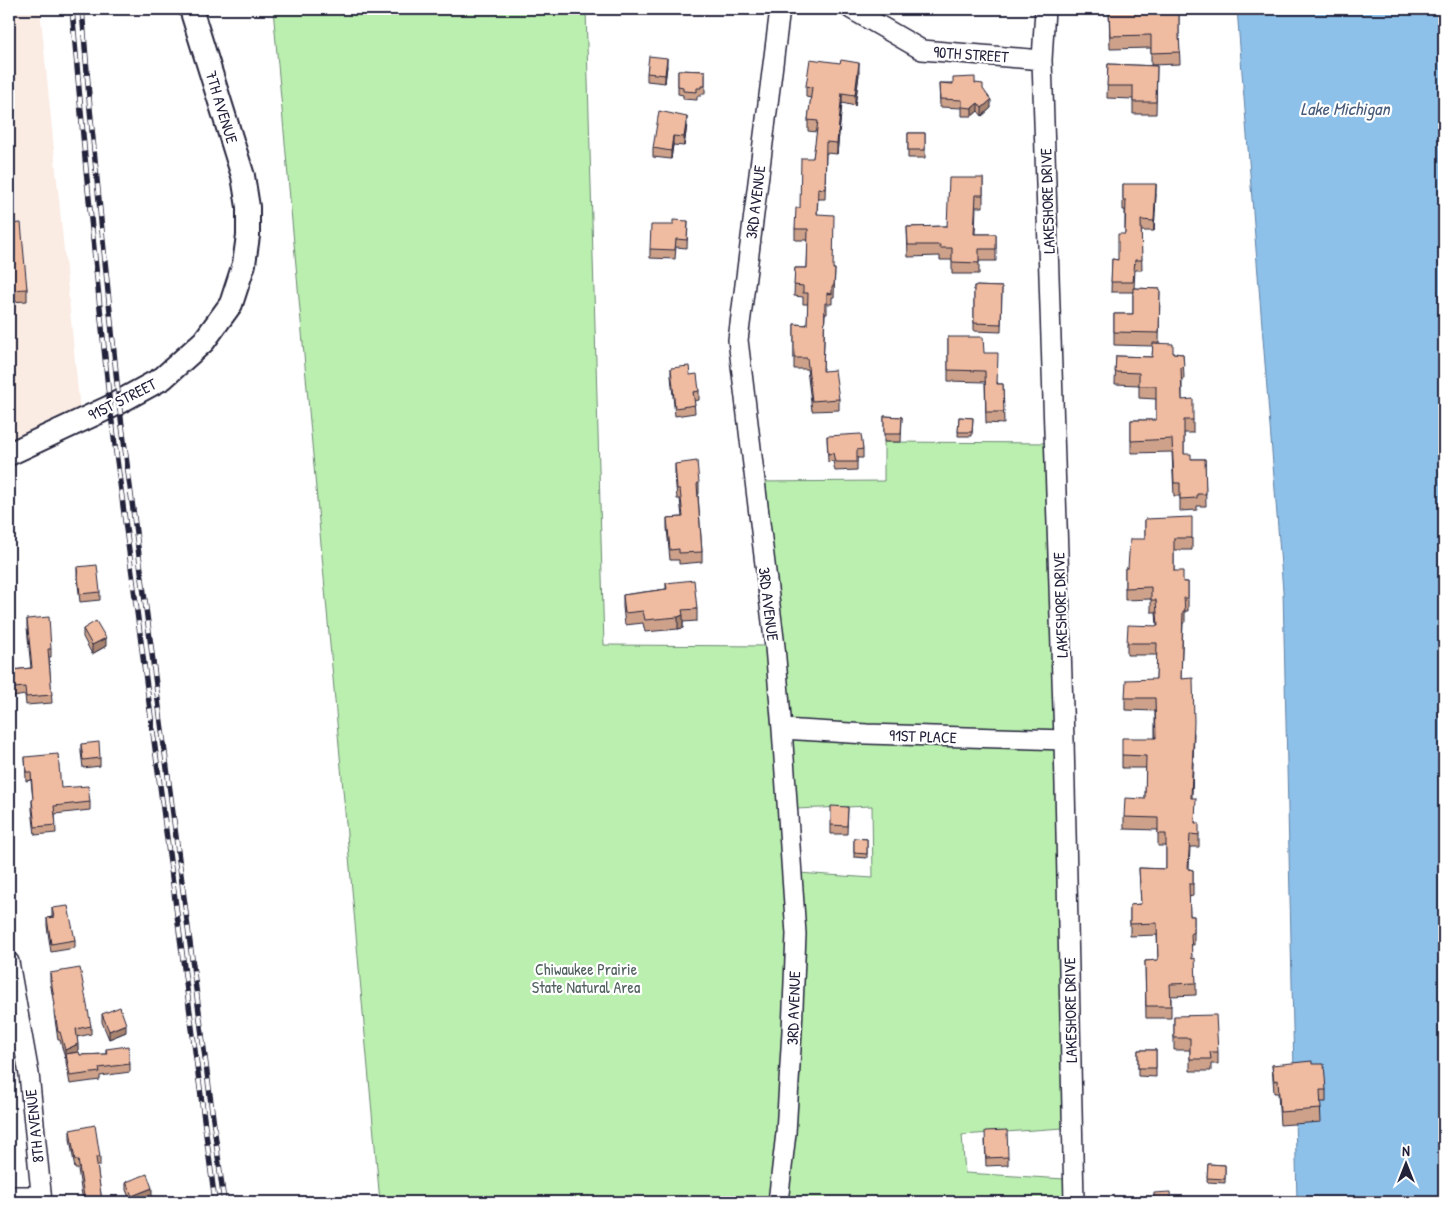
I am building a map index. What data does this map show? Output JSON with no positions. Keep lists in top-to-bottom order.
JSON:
{
  "streets": {
    "street": [
      "90TH STREET",
      "7TH AVENUE",
      "LAKESHORE DRIVE",
      "3RD AVENUE",
      "91ST STREET",
      "91ST PLACE",
      "8TH AVENUE"
    ]
  },
  "crossings": [
    ["90TH STREET", "LAKESHORE DRIVE"],
    ["7TH AVENUE", "91ST STREET"],
    ["LAKESHORE DRIVE", "91ST PLACE"],
    ["3RD AVENUE", "91ST PLACE"]
  ],
  "water": ["Lake Michigan"],
  "parks": ["Chiwaukee Prairie State Natural Area"],
  "north": "top"
}
